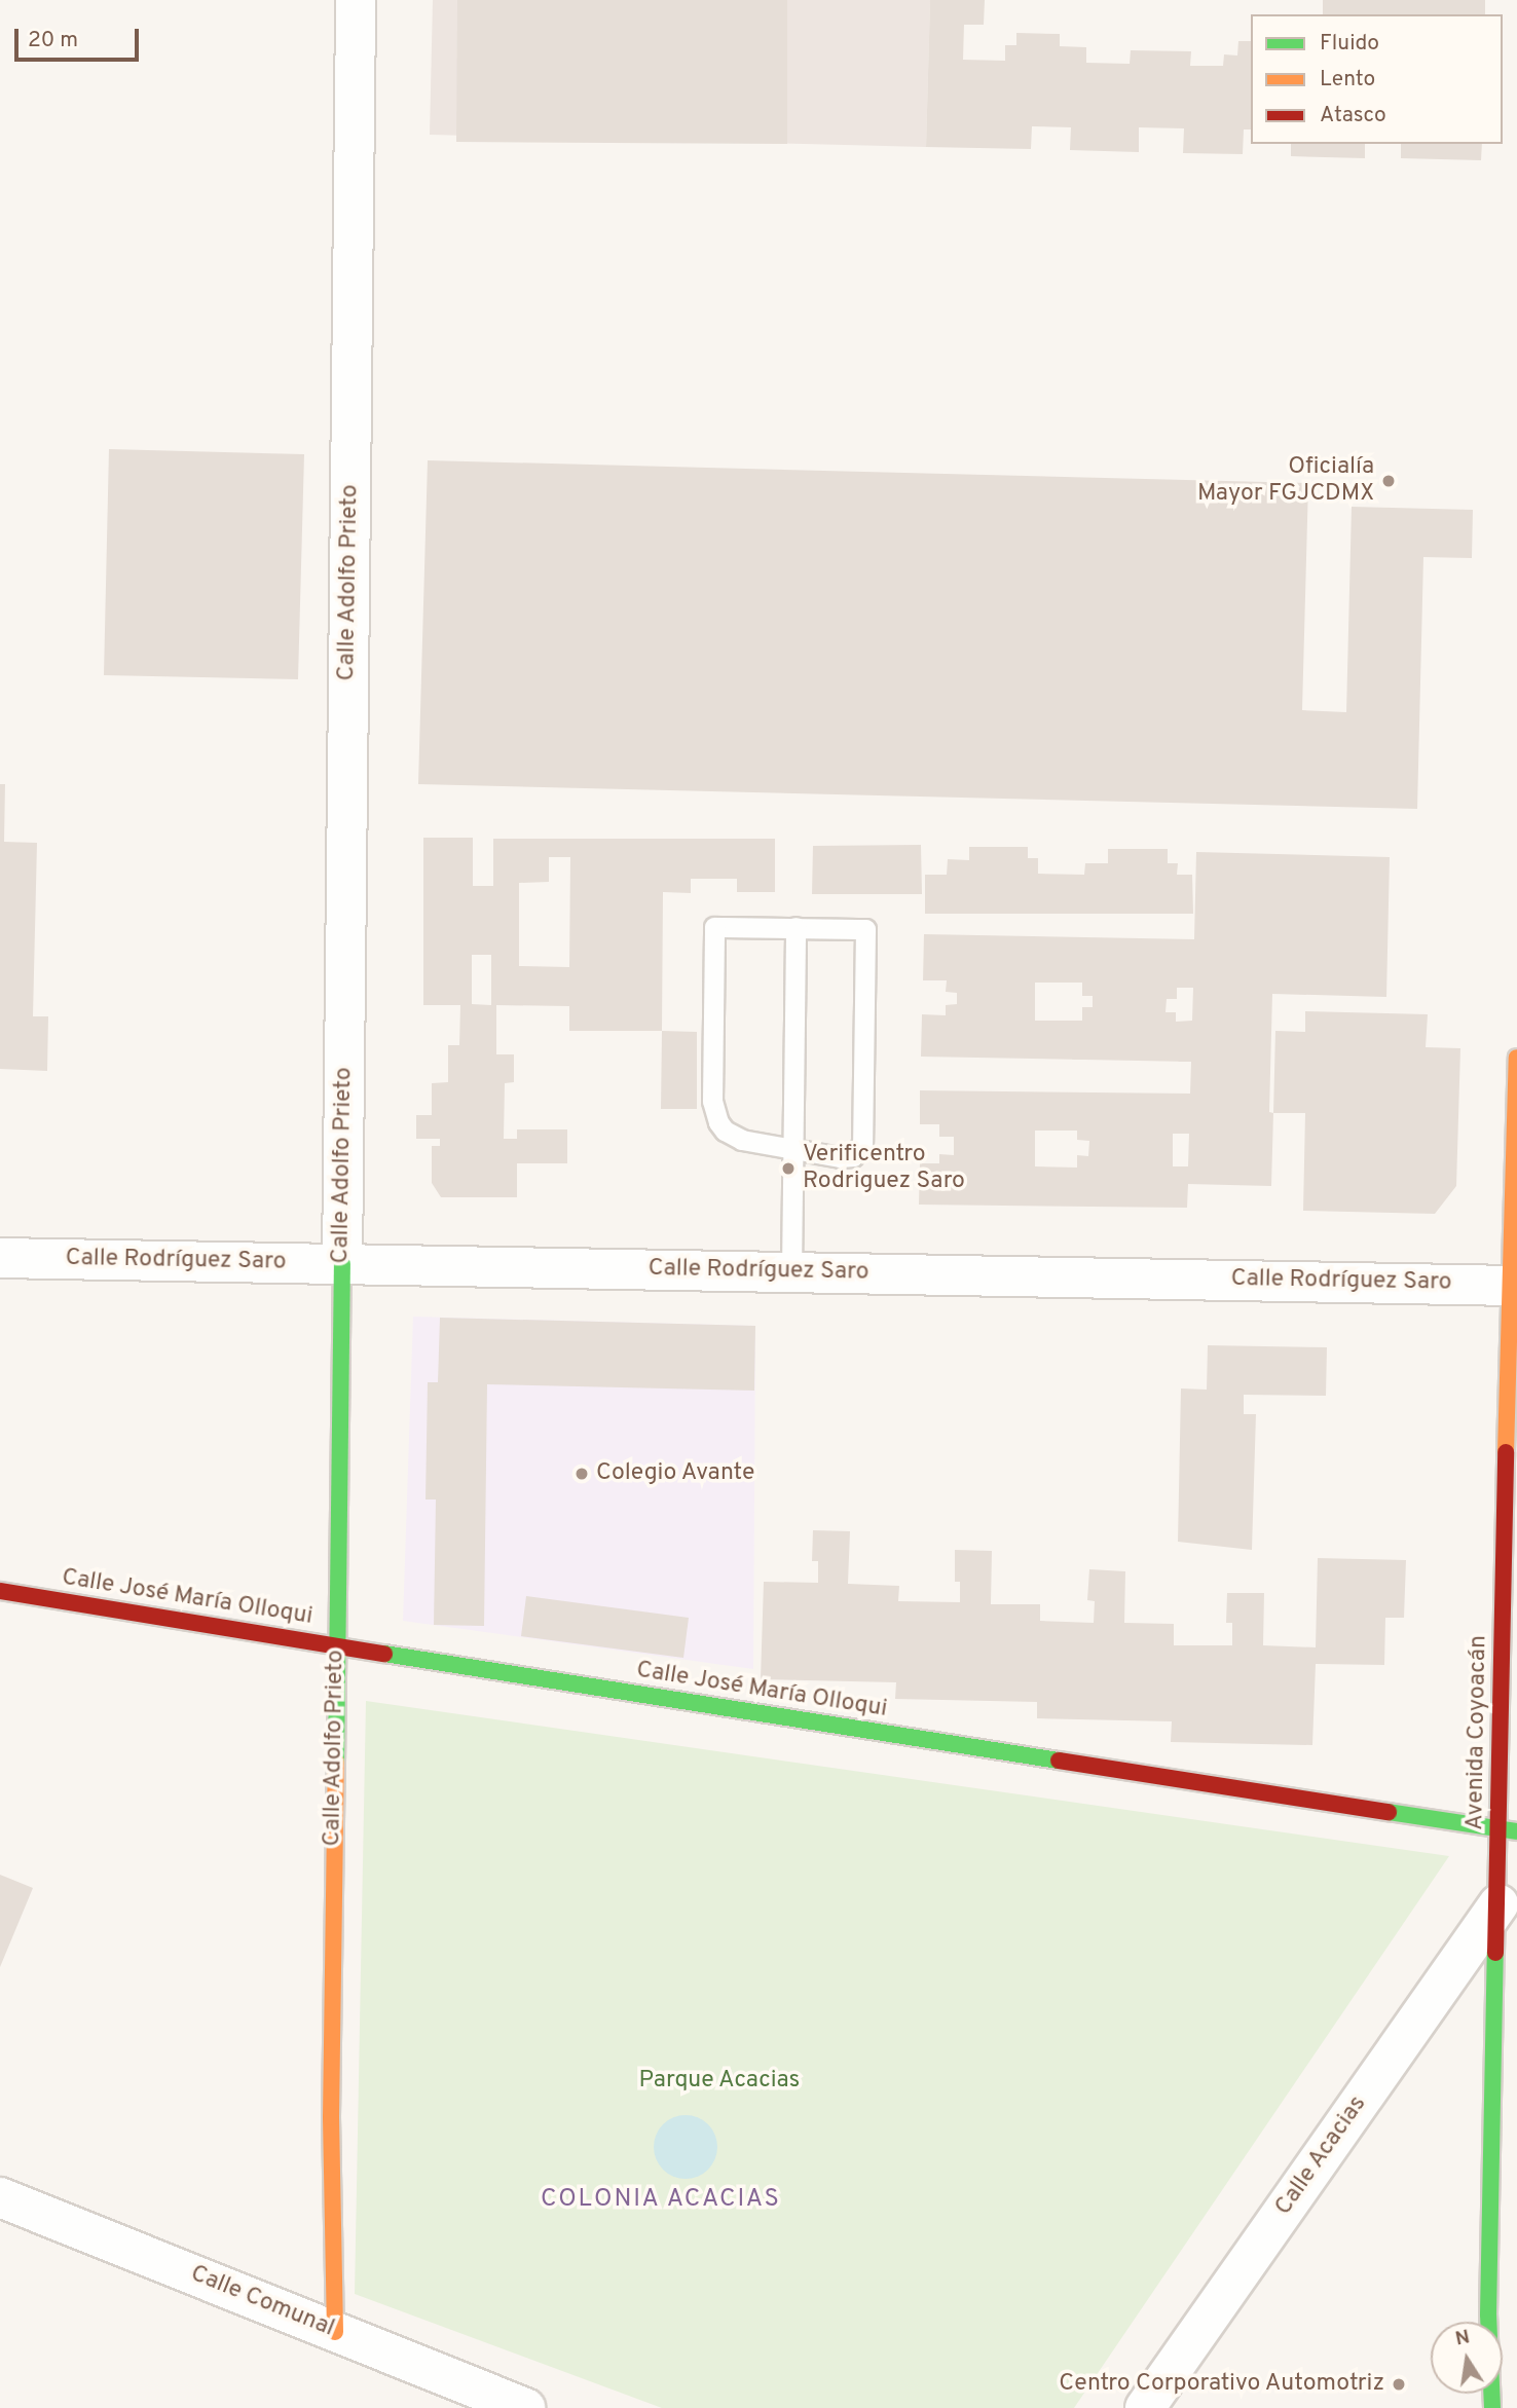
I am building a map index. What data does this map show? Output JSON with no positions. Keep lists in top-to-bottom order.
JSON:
{
  "streets": {
    "street": [
      "Calle Adolfo Prieto",
      "Calle Rodríguez Saro",
      "Calle José María Olloqui",
      "Avenida Coyoacán",
      "Calle Acacias",
      "Calle Comunal"
    ]
  },
  "crossings": [
    ["Calle Adolfo Prieto", "Calle Rodríguez Saro"],
    ["Calle Adolfo Prieto", "Calle José María Olloqui"],
    ["Calle Adolfo Prieto", "Calle Comunal"],
    ["Calle Rodríguez Saro", "Avenida Coyoacán"],
    ["Calle José María Olloqui", "Avenida Coyoacán"],
    ["Avenida Coyoacán", "Calle Acacias"]
  ],
  "districts": ["COLONIA ACACIAS"],
  "parks": ["Parque Acacias"],
  "places": [
    "Oficialía Mayor FGJCDMX",
    "Verificentro Rodriguez Saro",
    "Colegio Avante",
    "Centro Corporativo Automotriz"
  ],
  "legend": ["Fluido", "Lento", "Atasco"],
  "scale_bar": "20 m",
  "north": "top"
}
